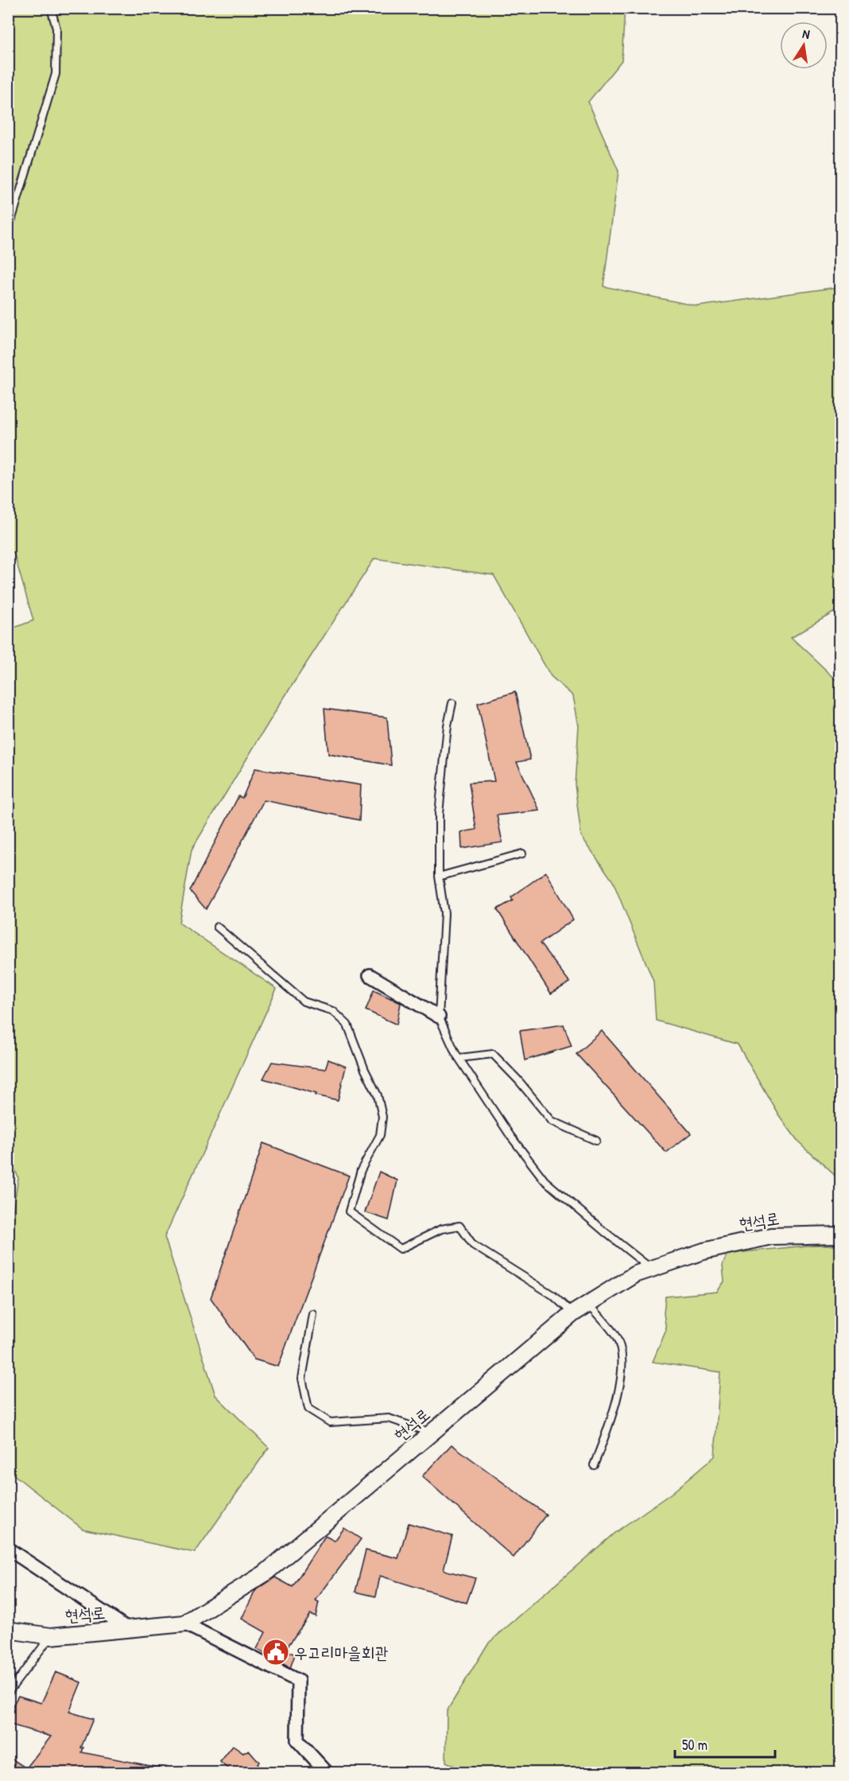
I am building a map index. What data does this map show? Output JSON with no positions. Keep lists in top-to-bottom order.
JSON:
{
  "streets": {
    "street": ["현석로"]
  },
  "places": {
    "public building": ["우고리마을회관"]
  },
  "scale_bar": "50 m",
  "north": "top"
}
